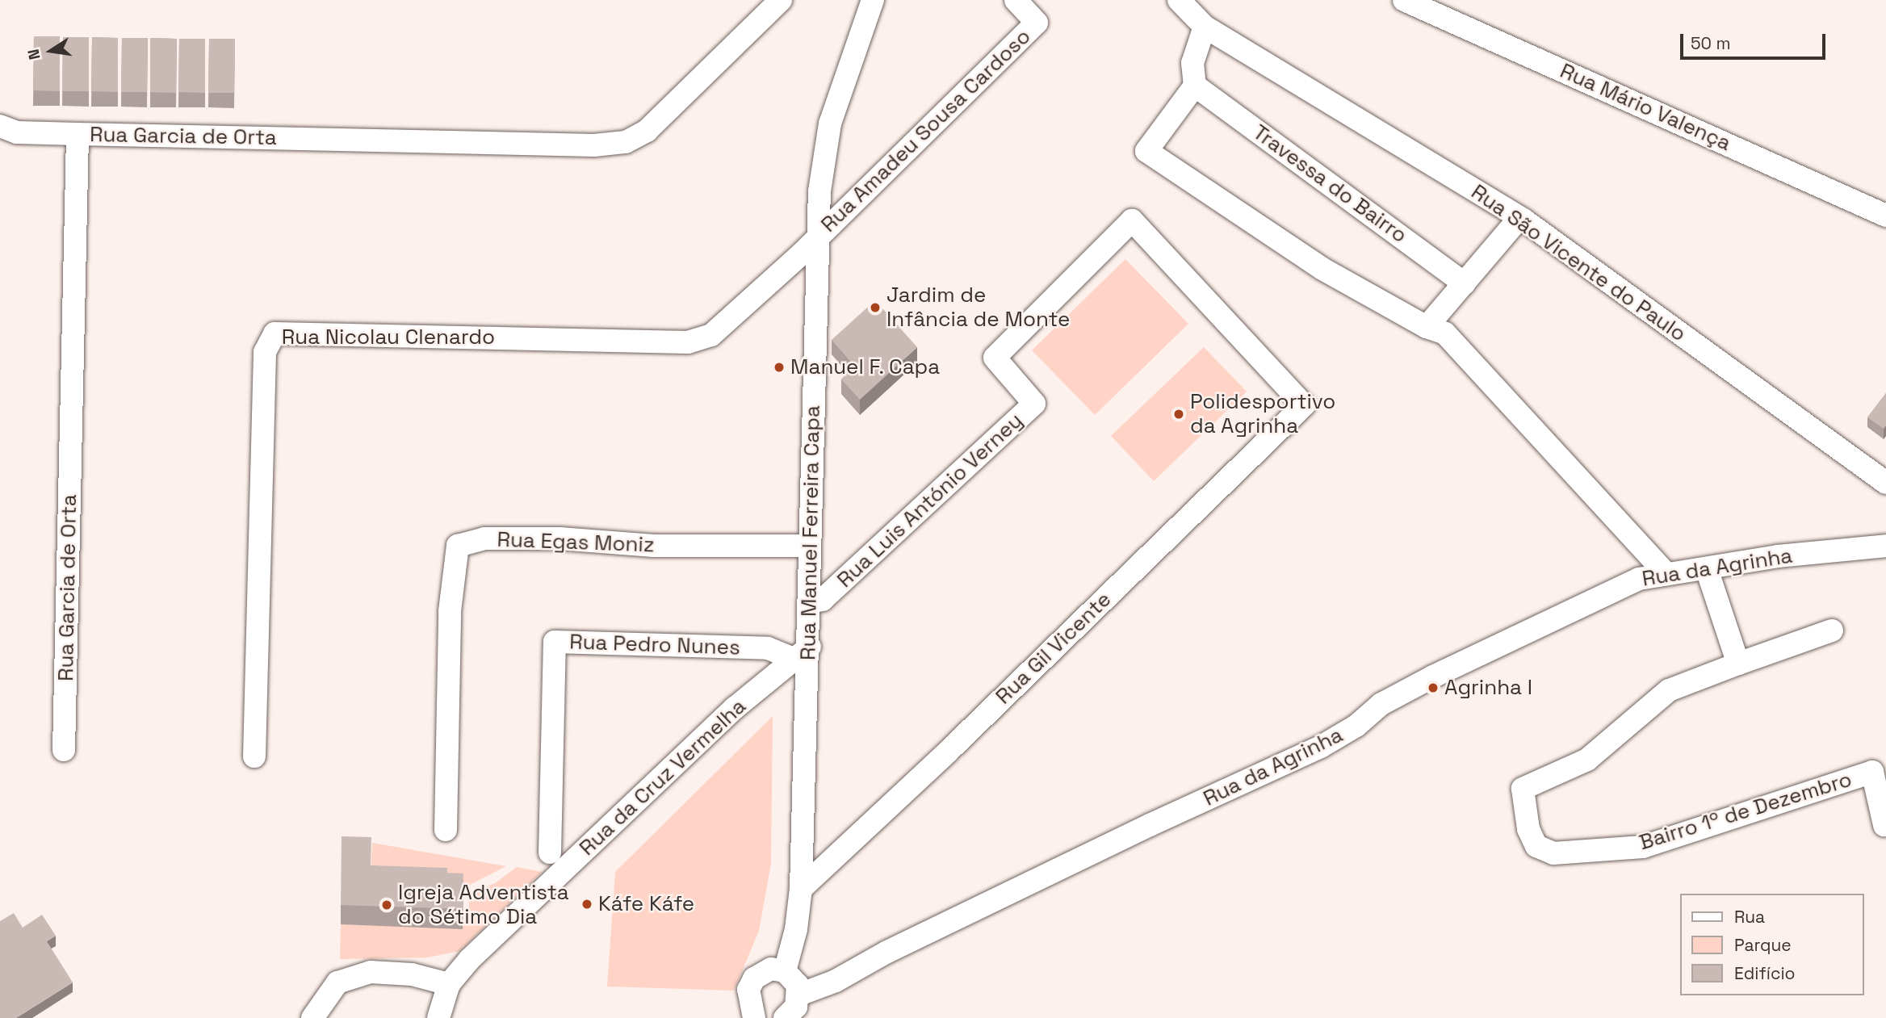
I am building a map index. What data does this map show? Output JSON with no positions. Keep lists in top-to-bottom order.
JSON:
{
  "streets": {
    "street": [
      "Rua Mário Valença",
      "Rua Amadeu Sousa Cardoso",
      "Rua Garcia de Orta",
      "Travessa do Bairro",
      "Rua São Vicente do Paulo",
      "Rua Nicolau Clenardo",
      "Rua Luis António Verney",
      "Rua Manuel Ferreira Capa",
      "Rua Egas Moniz",
      "Rua da Agrinha",
      "Rua Pedro Nunes",
      "Rua Gil Vicente",
      "Rua da Cruz Vermelha",
      "Bairro 1º de Dezembro"
    ]
  },
  "crossings": [
    ["Rua Amadeu Sousa Cardoso", "Rua Nicolau Clenardo"],
    ["Rua Amadeu Sousa Cardoso", "Rua Manuel Ferreira Capa"],
    ["Rua Nicolau Clenardo", "Rua Manuel Ferreira Capa"],
    ["Rua Luis António Verney", "Rua Manuel Ferreira Capa"],
    ["Rua Luis António Verney", "Rua Gil Vicente"],
    ["Rua Manuel Ferreira Capa", "Rua Egas Moniz"],
    ["Rua Manuel Ferreira Capa", "Rua da Agrinha"],
    ["Rua Manuel Ferreira Capa", "Rua Pedro Nunes"],
    ["Rua Manuel Ferreira Capa", "Rua Gil Vicente"],
    ["Rua Manuel Ferreira Capa", "Rua da Cruz Vermelha"],
    ["Rua Pedro Nunes", "Rua da Cruz Vermelha"]
  ],
  "places": [
    "Jardim de Infância de Monte",
    "Manuel F. Capa",
    "Polidesportivo da Agrinha",
    "Agrinha I",
    "Káfe Káfe",
    "Igreja Adventista do Sétimo Dia"
  ],
  "legend": ["Rua", "Parque", "Edifício"],
  "scale_bar": "50 m",
  "north": "left"
}
